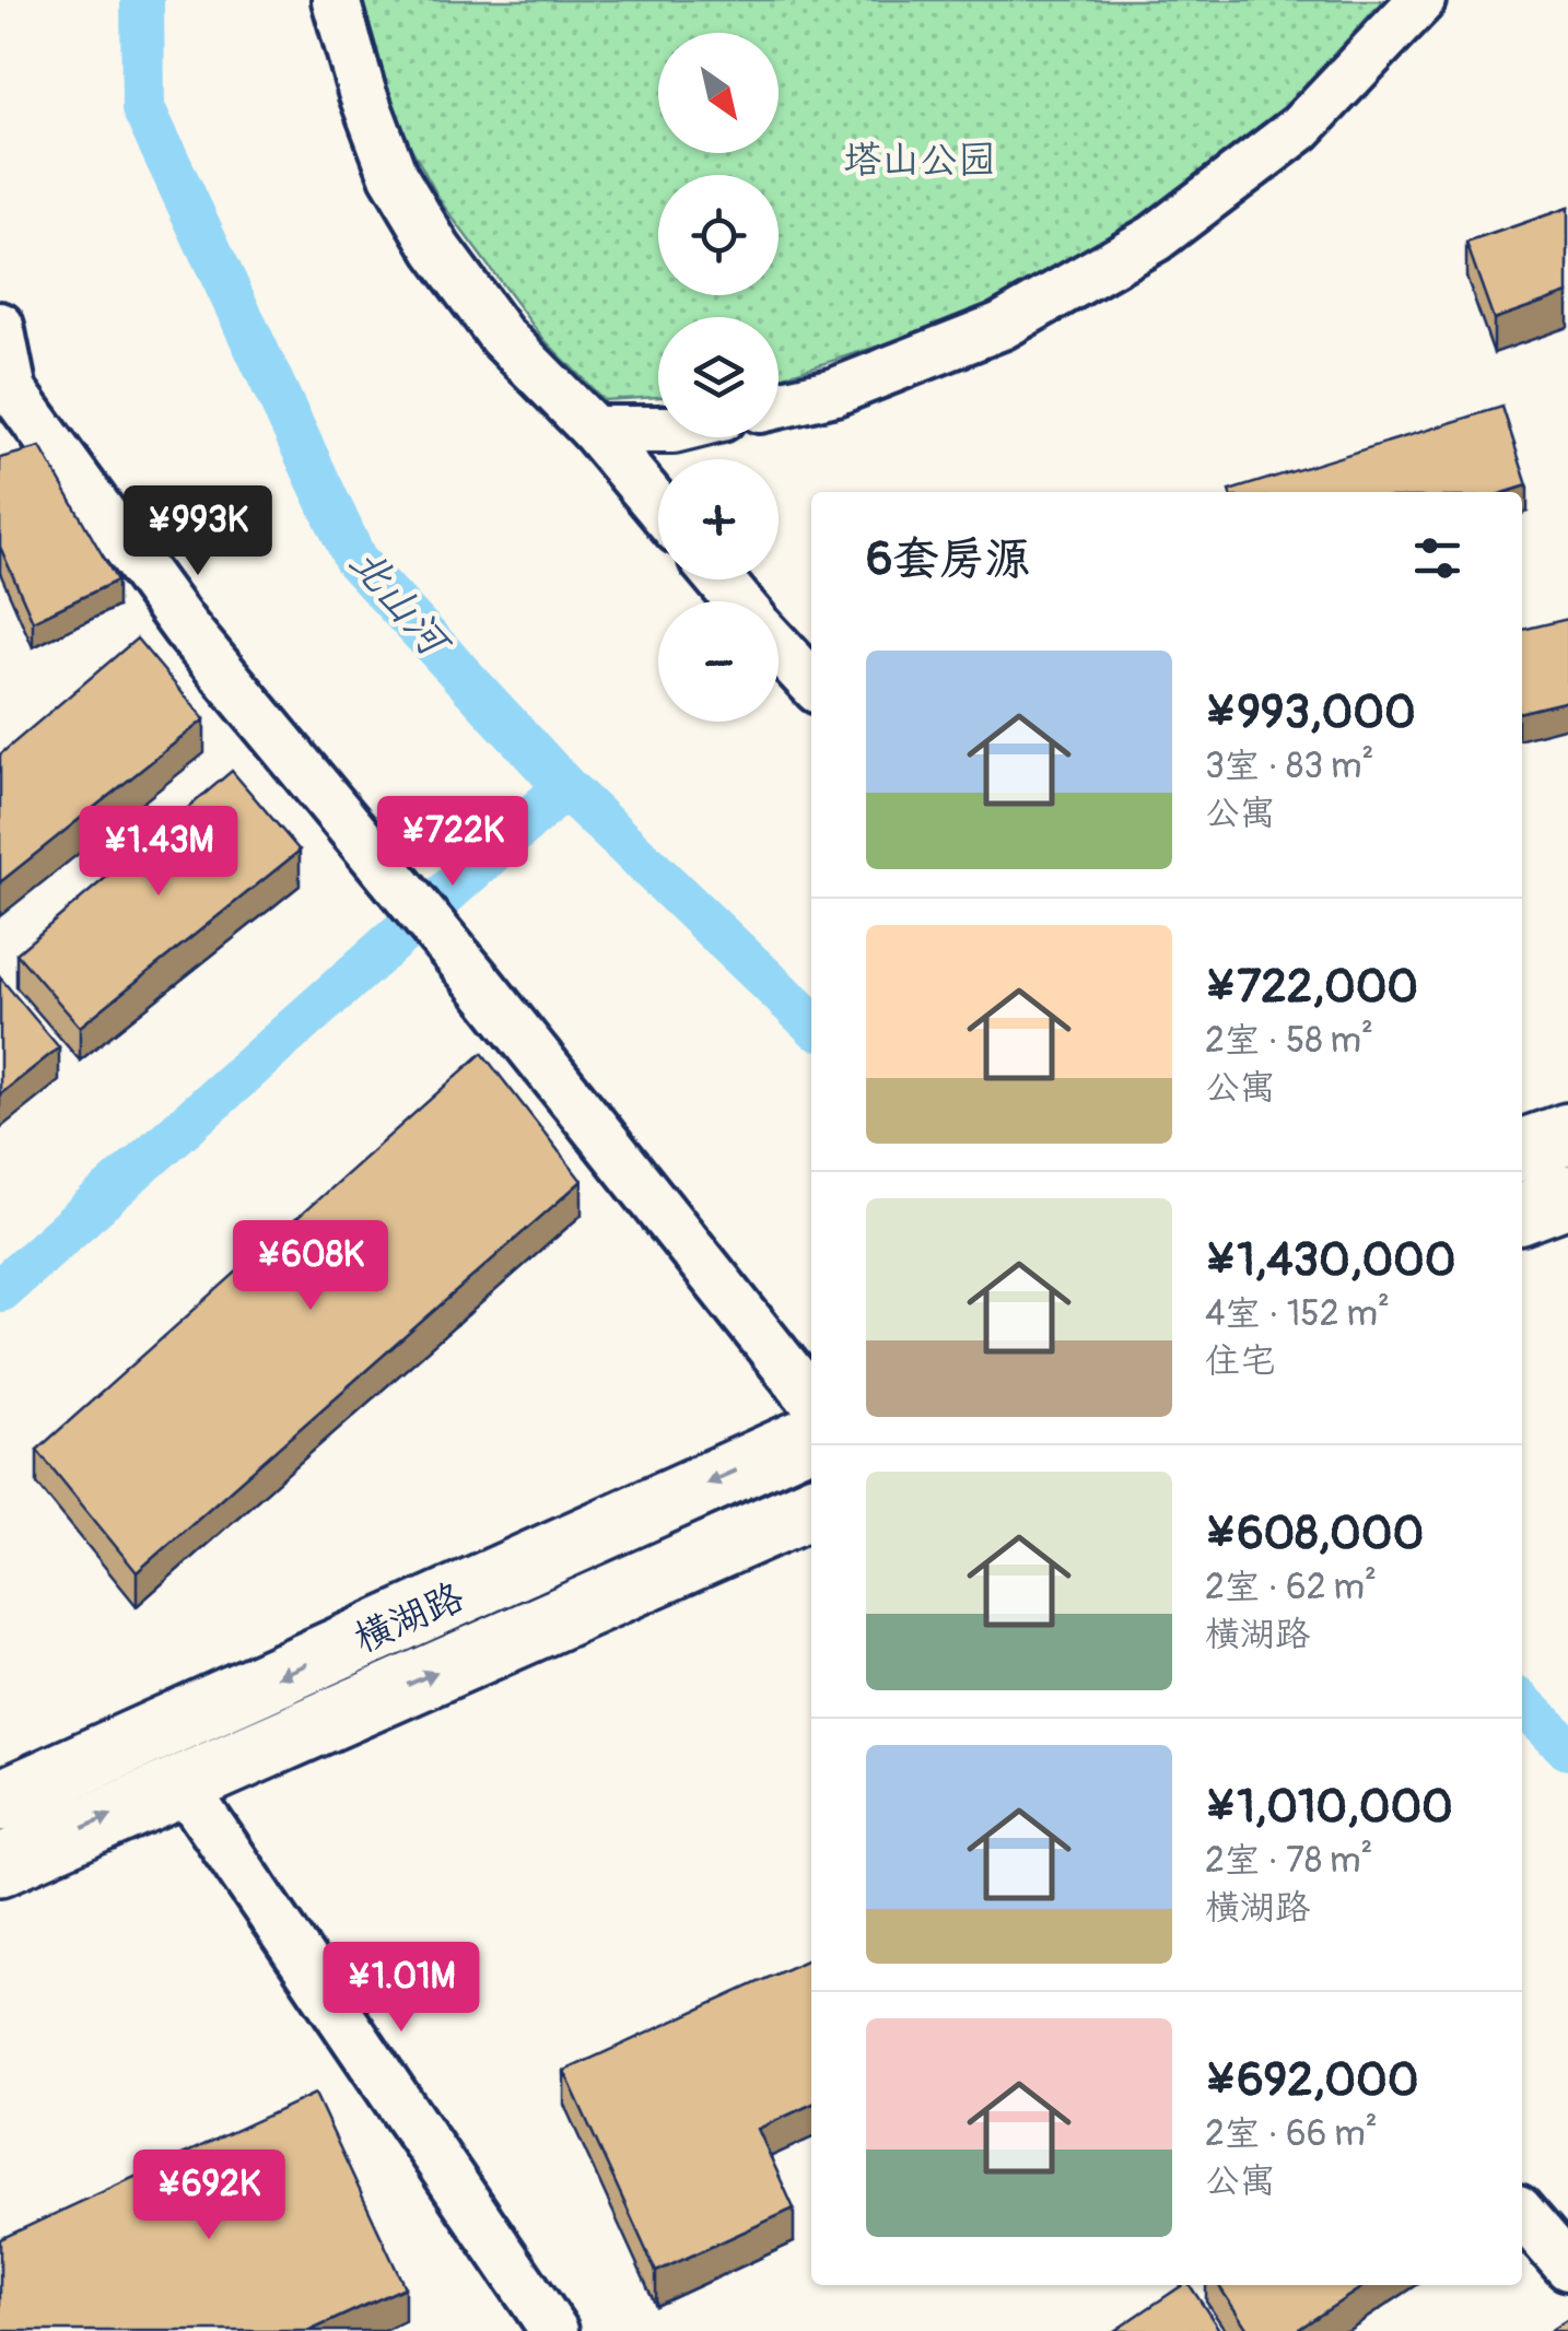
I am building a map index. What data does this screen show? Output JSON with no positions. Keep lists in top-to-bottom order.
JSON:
{
  "streets": {
    "highway": ["横湖路"]
  },
  "water": ["北山河"],
  "parks": ["塔山公园"],
  "north": "bottom right",
  "page": {
    "map_buttons": ["+", "−"],
    "price": [
      "¥993K",
      "¥722K",
      "¥1.43M",
      "¥608K",
      "¥1.01M",
      "¥692K"
    ],
    "heading": "6套房源",
    "list": [
      {
        "name": "¥993,000",
        "note": "3室 · 83 m² · 公寓"
      },
      {
        "name": "¥722,000",
        "note": "2室 · 58 m² · 公寓"
      },
      {
        "name": "¥1,430,000",
        "note": "4室 · 152 m² · 住宅"
      },
      {
        "name": "¥608,000",
        "note": "2室 · 62 m² · 横湖路"
      },
      {
        "name": "¥1,010,000",
        "note": "2室 · 78 m² · 横湖路"
      },
      {
        "name": "¥692,000",
        "note": "2室 · 66 m² · 公寓"
      }
    ]
  }
}
